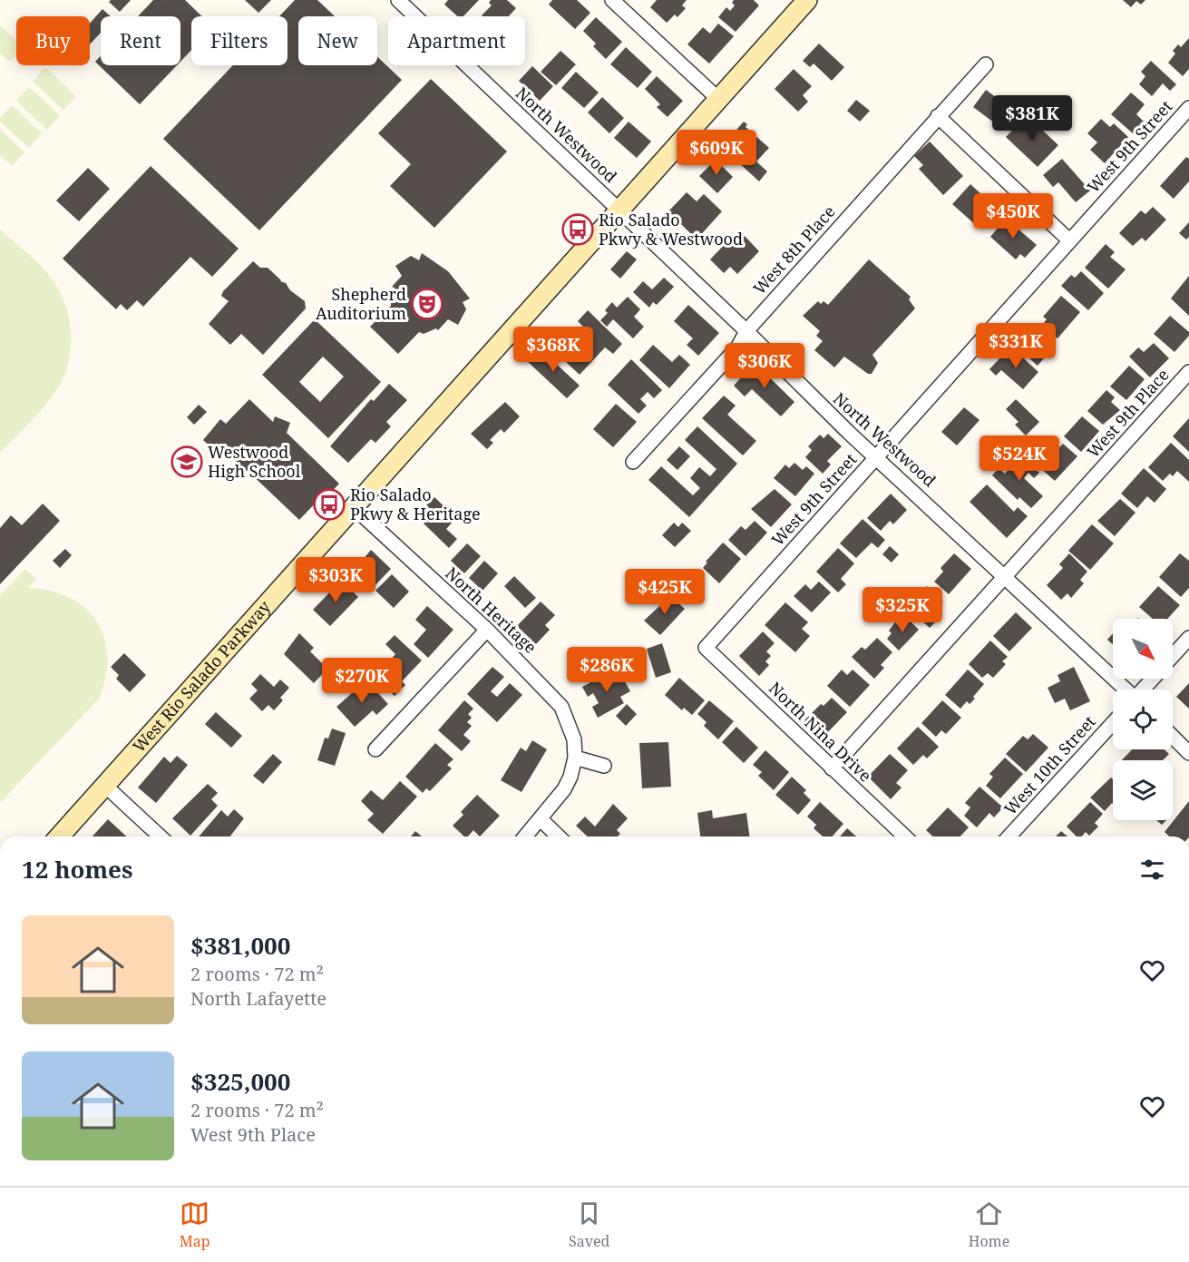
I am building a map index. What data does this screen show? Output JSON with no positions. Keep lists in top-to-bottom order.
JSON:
{
  "streets": {
    "main road": ["West Rio Salado Parkway"],
    "street": [
      "North Westwood",
      "West 9th Street",
      "West 8th Place",
      "West 9th Place",
      "North Heritage",
      "North Nina Drive",
      "West 10th Street"
    ]
  },
  "crossings": [
    ["North Westwood", "West 9th Street"],
    ["North Westwood", "West 8th Place"],
    ["North Westwood", "West 9th Place"],
    ["North Westwood", "West Rio Salado Parkway"],
    ["West 9th Street", "North Nina Drive"],
    ["West 9th Place", "North Nina Drive"],
    ["North Heritage", "West Rio Salado Parkway"]
  ],
  "places": {
    "bus stop": ["Rio Salado Pkwy & Westwood", "Rio Salado Pkwy & Heritage"],
    "theatre": ["Shepherd Auditorium"],
    "school or university": ["Westwood High School"]
  },
  "north": "bottom right",
  "page": {
    "chip": [
      "Buy",
      "Rent",
      "Filters",
      "New",
      "Apartment"
    ],
    "price": [
      "$381K",
      "$609K",
      "$450K",
      "$331K",
      "$368K",
      "$306K",
      "$524K",
      "$303K",
      "$425K",
      "$325K",
      "$286K",
      "$270K"
    ],
    "heading": "12 homes",
    "list": [
      {
        "name": "$381,000",
        "note": "2 rooms · 72 m² · North Lafayette"
      },
      {
        "name": "$325,000",
        "note": "2 rooms · 72 m² · West 9th Place"
      }
    ],
    "tabs": ["Map", "Saved", "Home"]
  }
}
